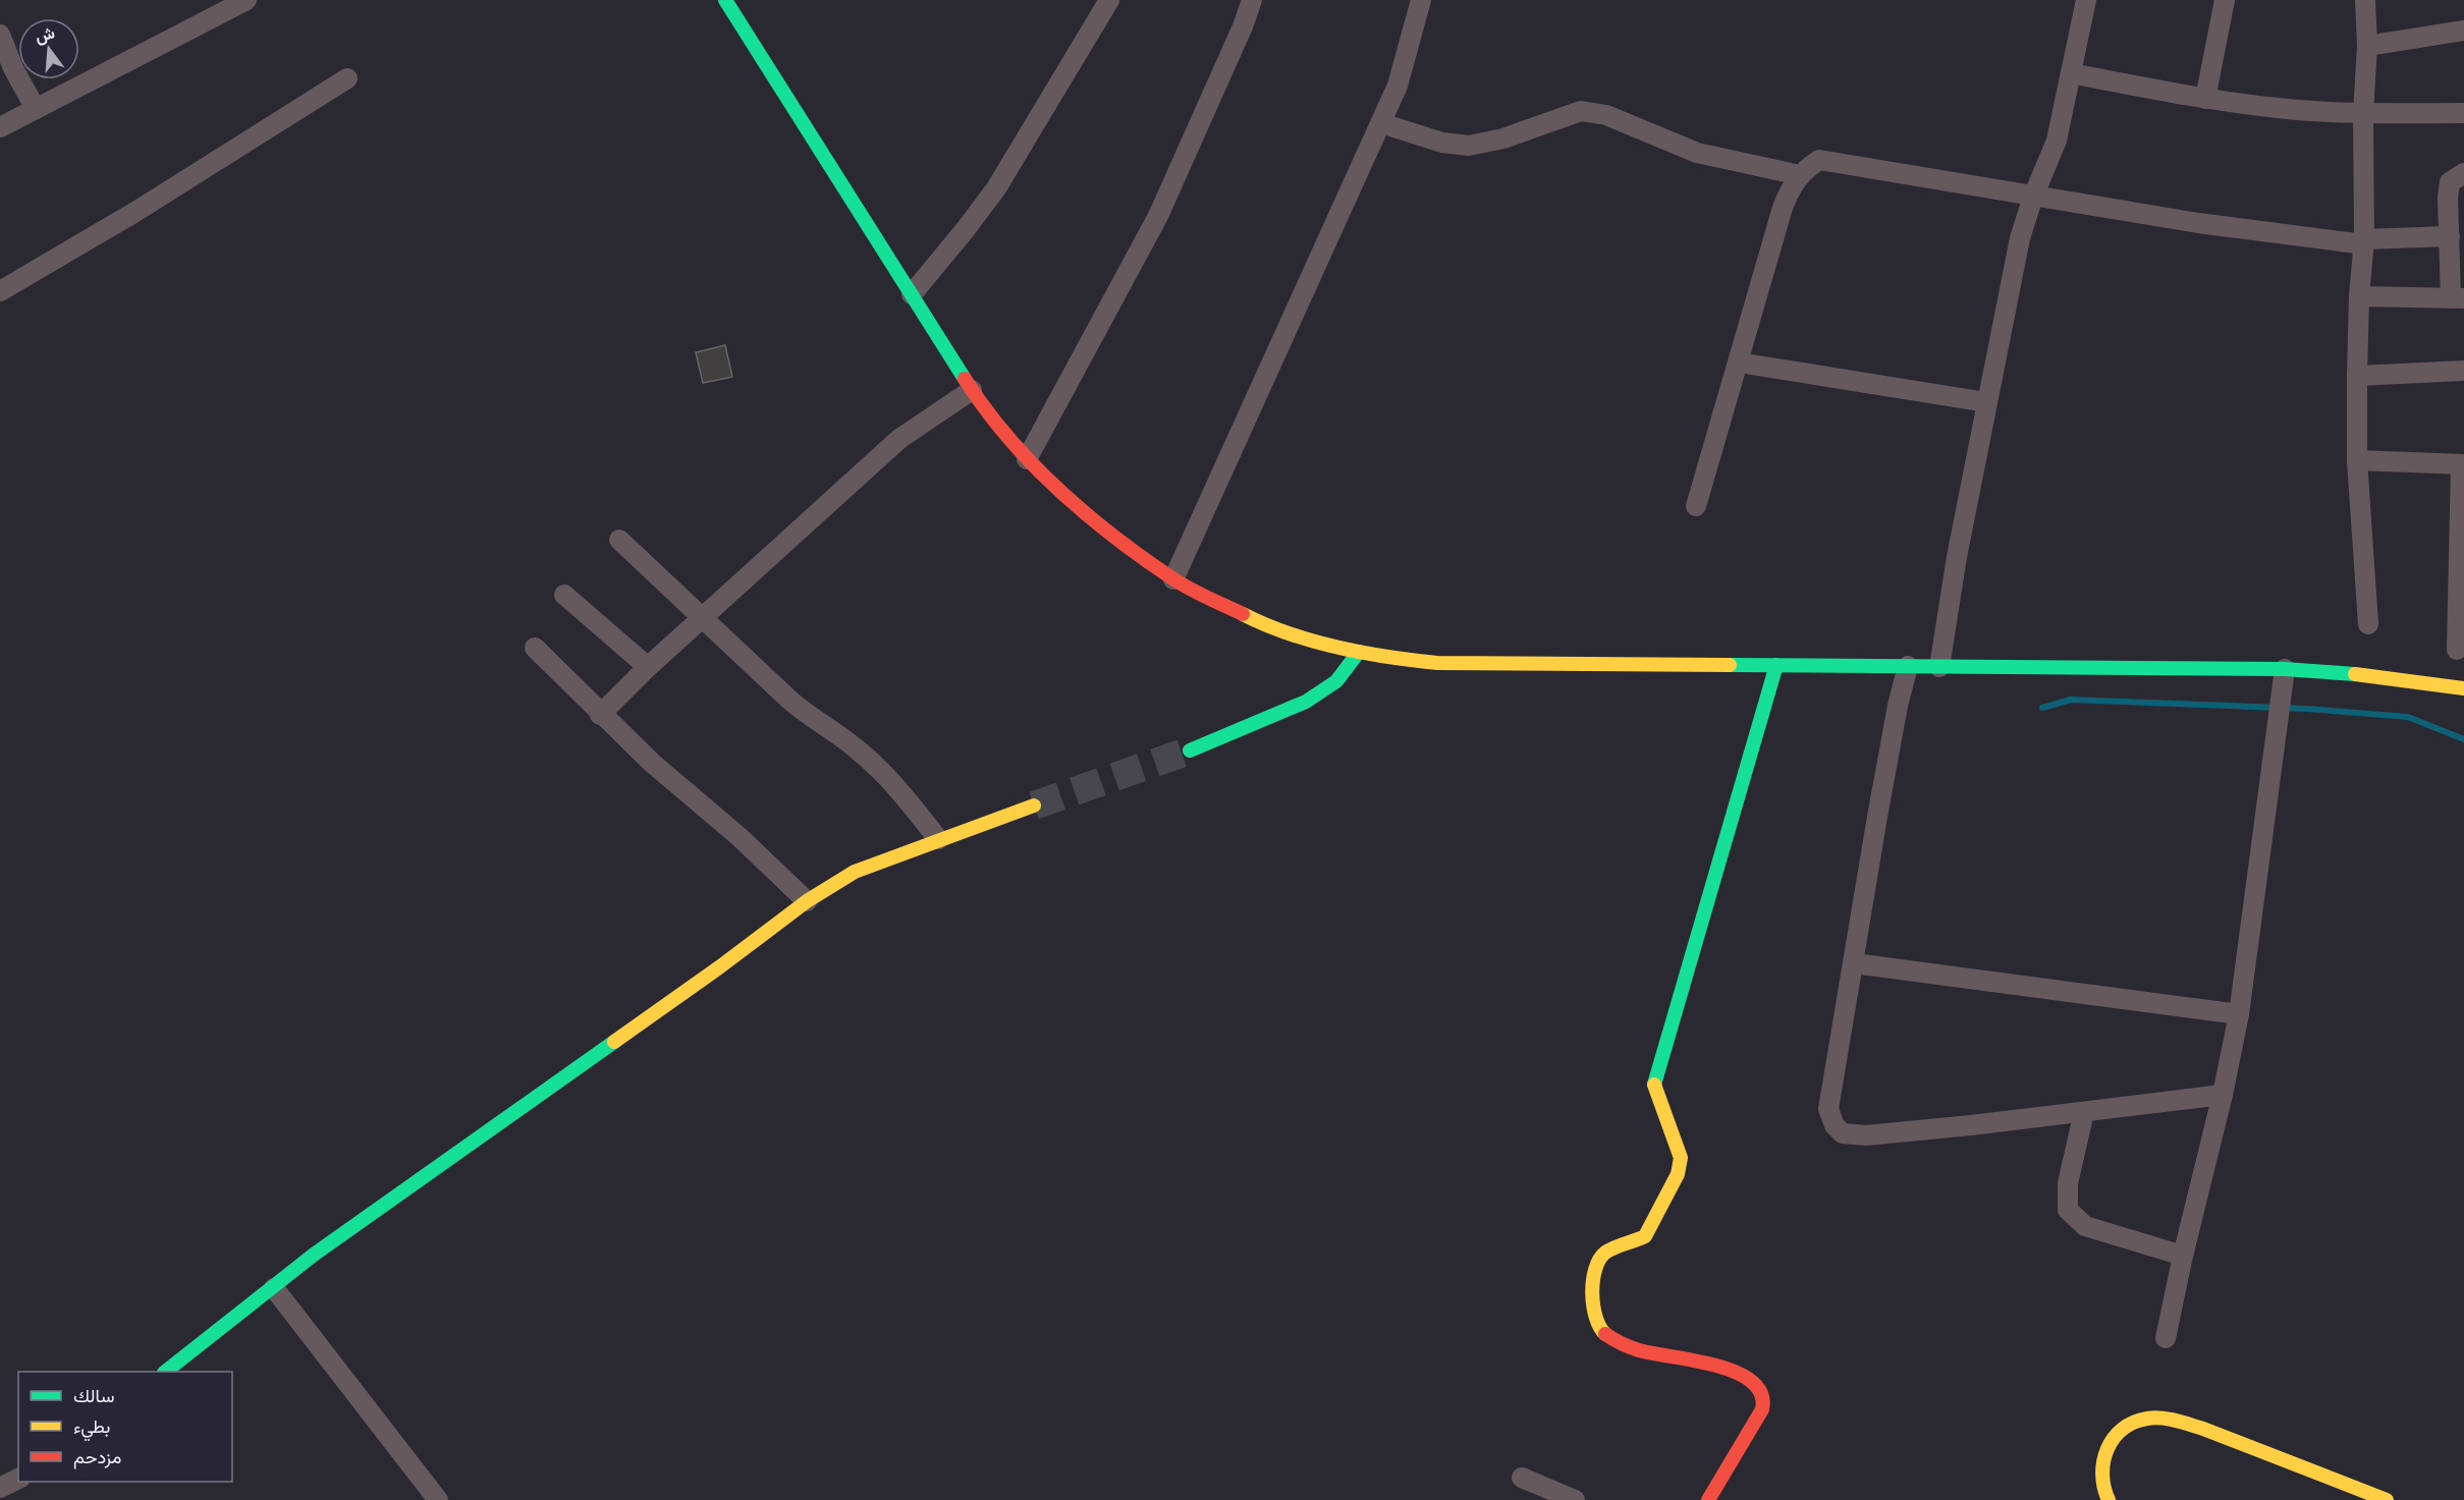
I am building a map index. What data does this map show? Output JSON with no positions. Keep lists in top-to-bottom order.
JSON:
{
  "legend": ["سالك", "بطيء", "مزدحم"],
  "north": "top"
}
